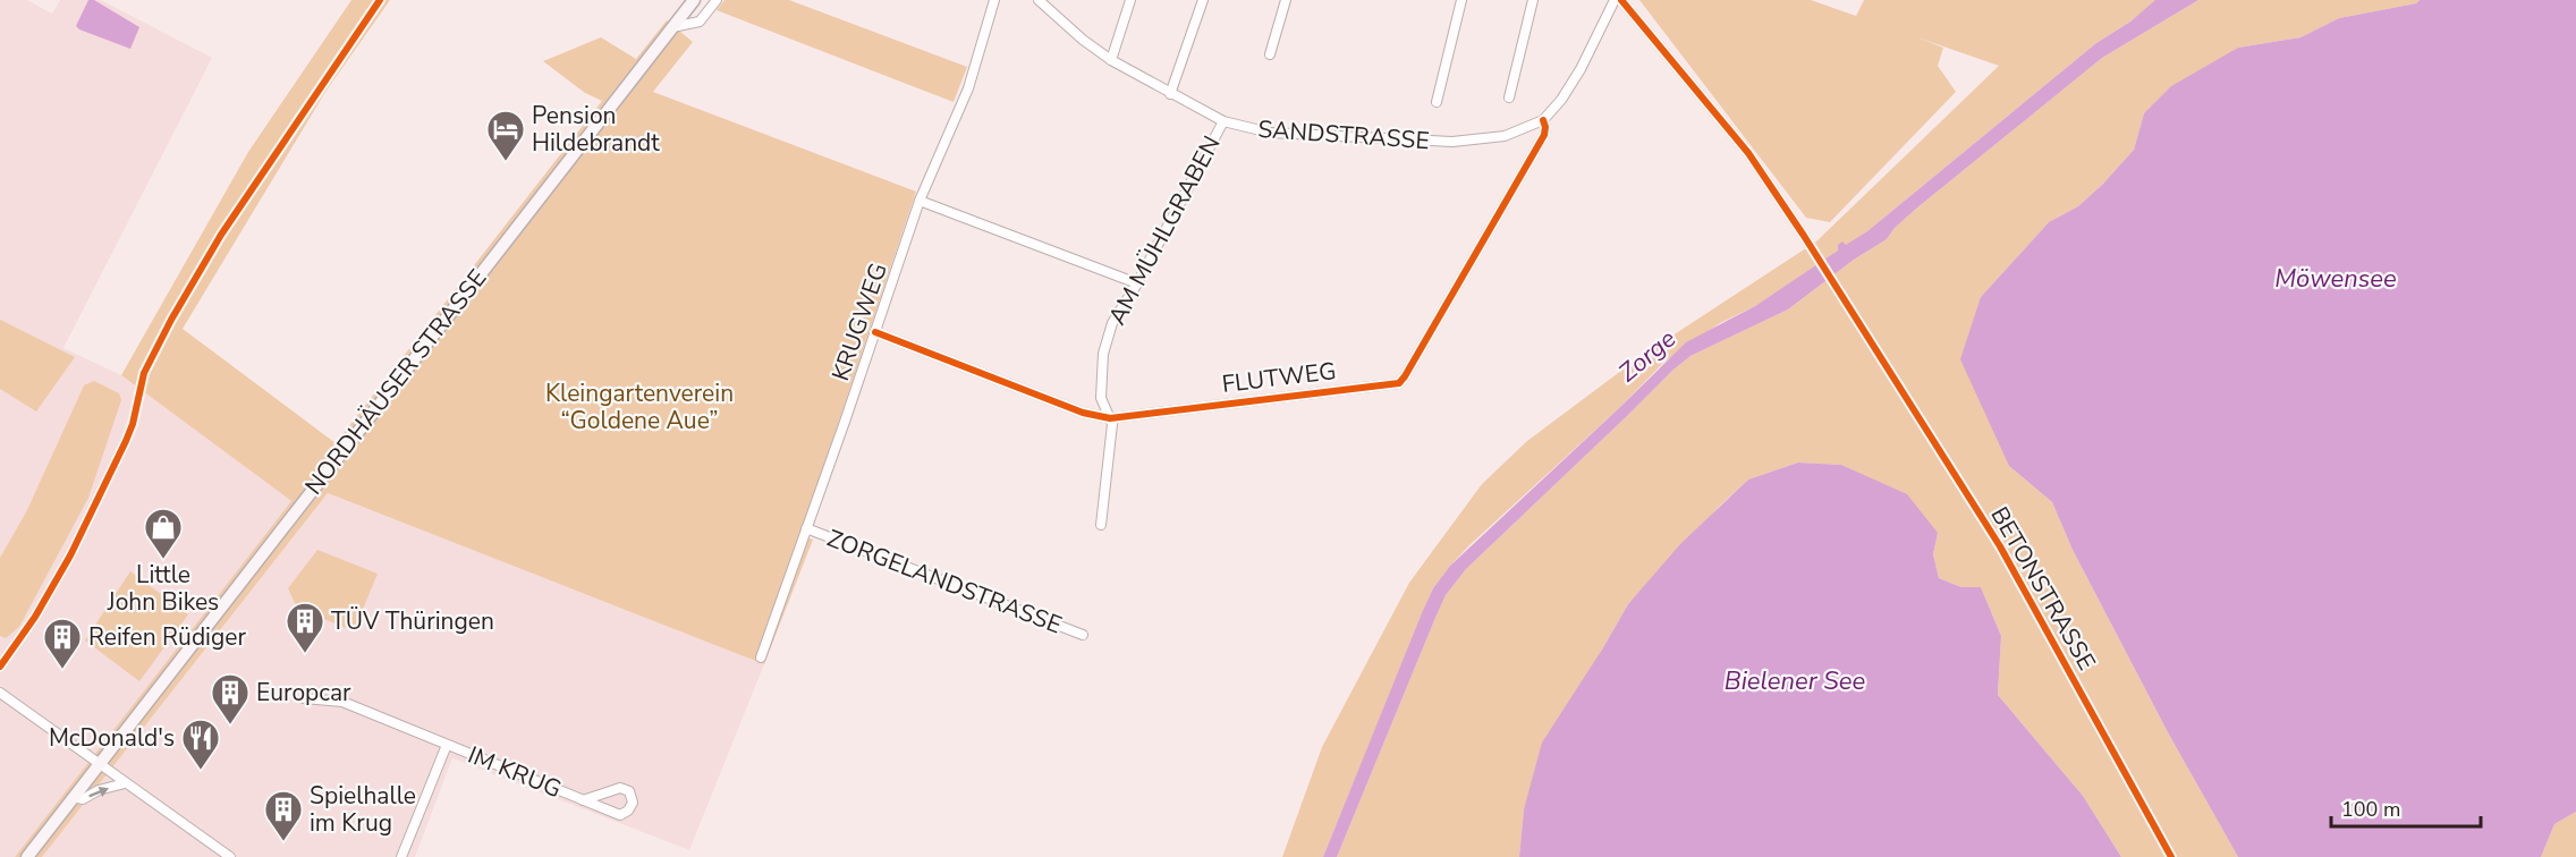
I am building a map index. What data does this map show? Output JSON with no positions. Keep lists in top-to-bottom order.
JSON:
{
  "streets": {
    "main road": ["NORDHÄUSER STRASSE"],
    "street": [
      "SANDSTRASSE",
      "AM MÜHLGRABEN",
      "KRUGWEG",
      "FLUTWEG",
      "ZORGELANDSTRASSE",
      "BETONSTRASSE",
      "IM KRUG"
    ]
  },
  "crossings": [
    ["SANDSTRASSE", "AM MÜHLGRABEN"],
    ["SANDSTRASSE", "FLUTWEG"],
    ["AM MÜHLGRABEN", "FLUTWEG"],
    ["KRUGWEG", "FLUTWEG"],
    ["KRUGWEG", "ZORGELANDSTRASSE"]
  ],
  "water": ["Möwensee", "Zorge", "Bielener See"],
  "parks": ["Kleingartenverein “Goldene Aue”"],
  "places": {
    "hotel": ["Pension Hildebrandt"],
    "shop": ["Little John Bikes"],
    "building": [
      "TÜV Thüringen",
      "Reifen Rüdiger",
      "Europcar",
      "Spielhalle im Krug"
    ],
    "restaurant": ["McDonald's"]
  },
  "scale_bar": "100 m"
}
